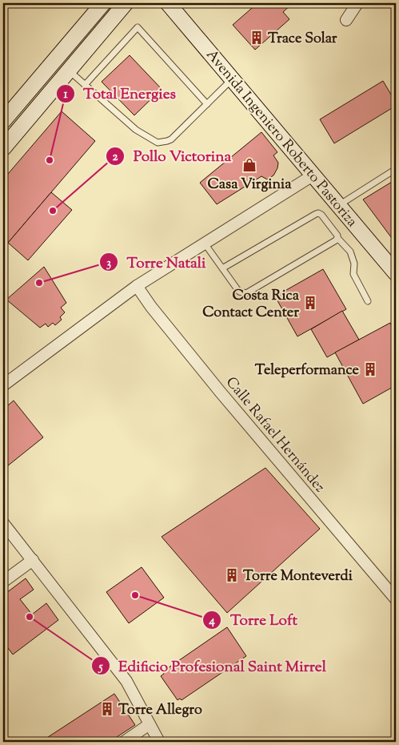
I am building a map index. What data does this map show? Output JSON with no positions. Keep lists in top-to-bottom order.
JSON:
{
  "streets": {
    "street": ["Avenida Ingeniero Roberto Pastoriza", "Calle Rafael Hernández"]
  },
  "places": {
    "building": [
      "Trace Solar",
      "Costa Rica Contact Center",
      "Teleperformance",
      "Torre Monteverdi",
      "Torre Allegro"
    ],
    "other": [
      "Total Energies",
      "Pollo Victorina",
      "Torre Natali",
      "Torre Loft",
      "Edificio Profesional Saint Mirrel"
    ],
    "shop": ["Casa Virginia"]
  }
}
